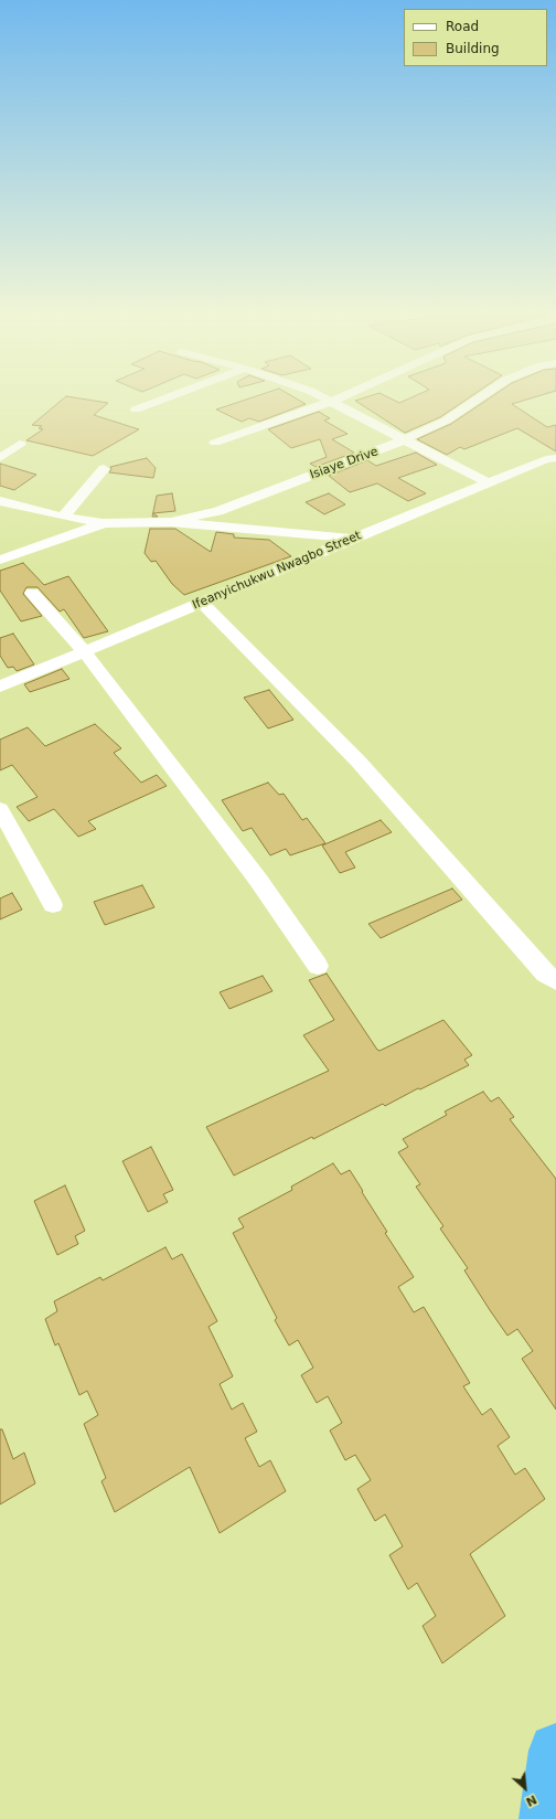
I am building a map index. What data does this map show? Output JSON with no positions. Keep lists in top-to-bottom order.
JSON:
{
  "streets": {
    "street": ["Isiaye Drive", "Ifeanyichukwu Nwagbo Street"]
  },
  "legend": ["Road", "Building"],
  "north": "bottom right"
}
